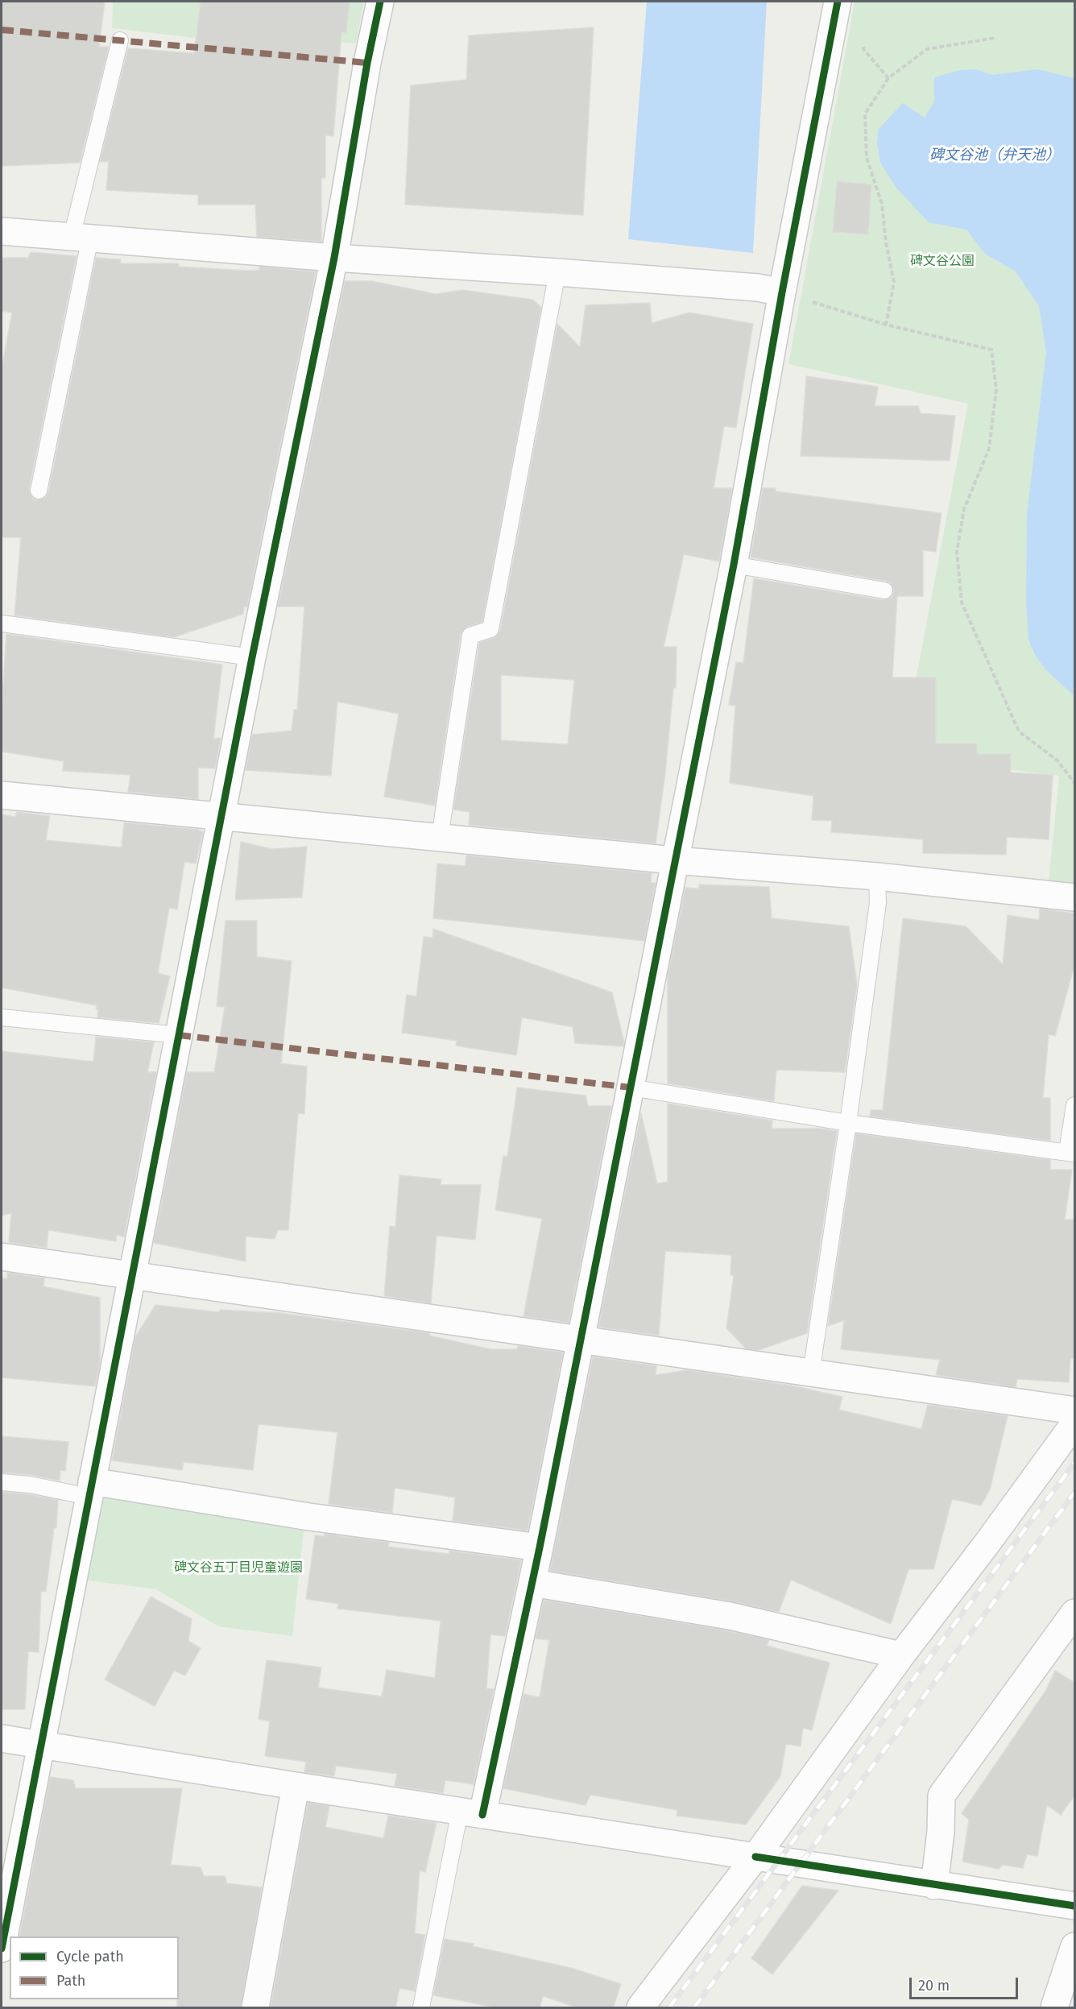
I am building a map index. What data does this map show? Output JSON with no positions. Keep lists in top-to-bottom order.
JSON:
{
  "water": ["碑文谷池（弁天池）"],
  "parks": ["碑文谷公園", "碑文谷五丁目児童遊園"],
  "legend": ["Cycle path", "Path"],
  "scale_bar": "20 m"
}
